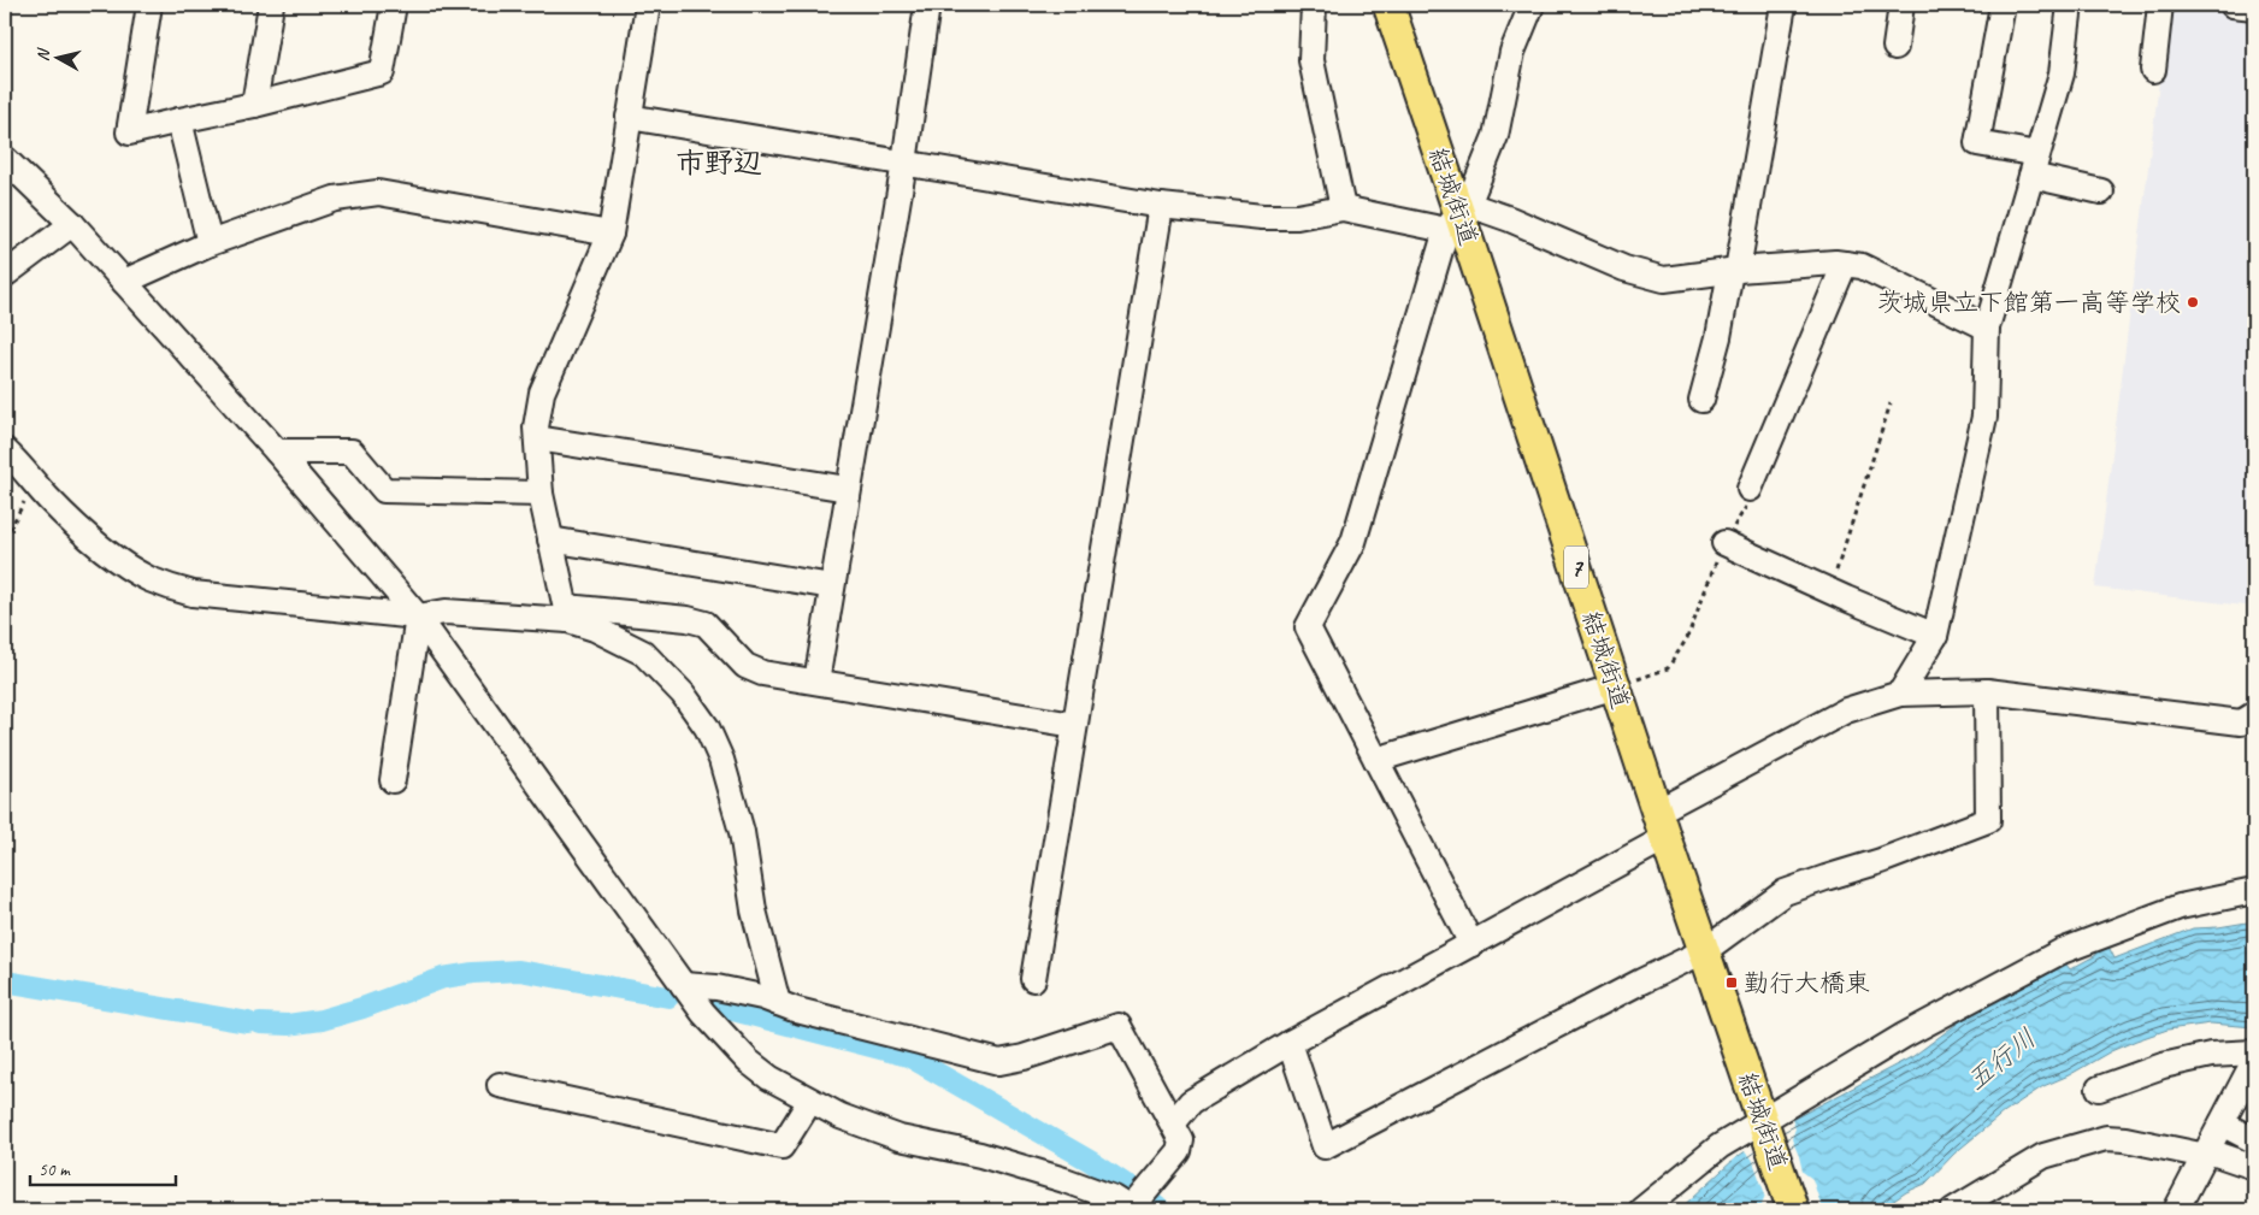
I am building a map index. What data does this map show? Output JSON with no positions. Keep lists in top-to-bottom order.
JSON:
{
  "streets": {
    "main road": ["結城街道", "7"]
  },
  "districts": ["市野辺"],
  "water": ["五行川"],
  "places": {
    "other": ["茨城県立下館第一高等学校"],
    "transit": ["勤行大橋東"]
  },
  "scale_bar": "50 m",
  "north": "left"
}
